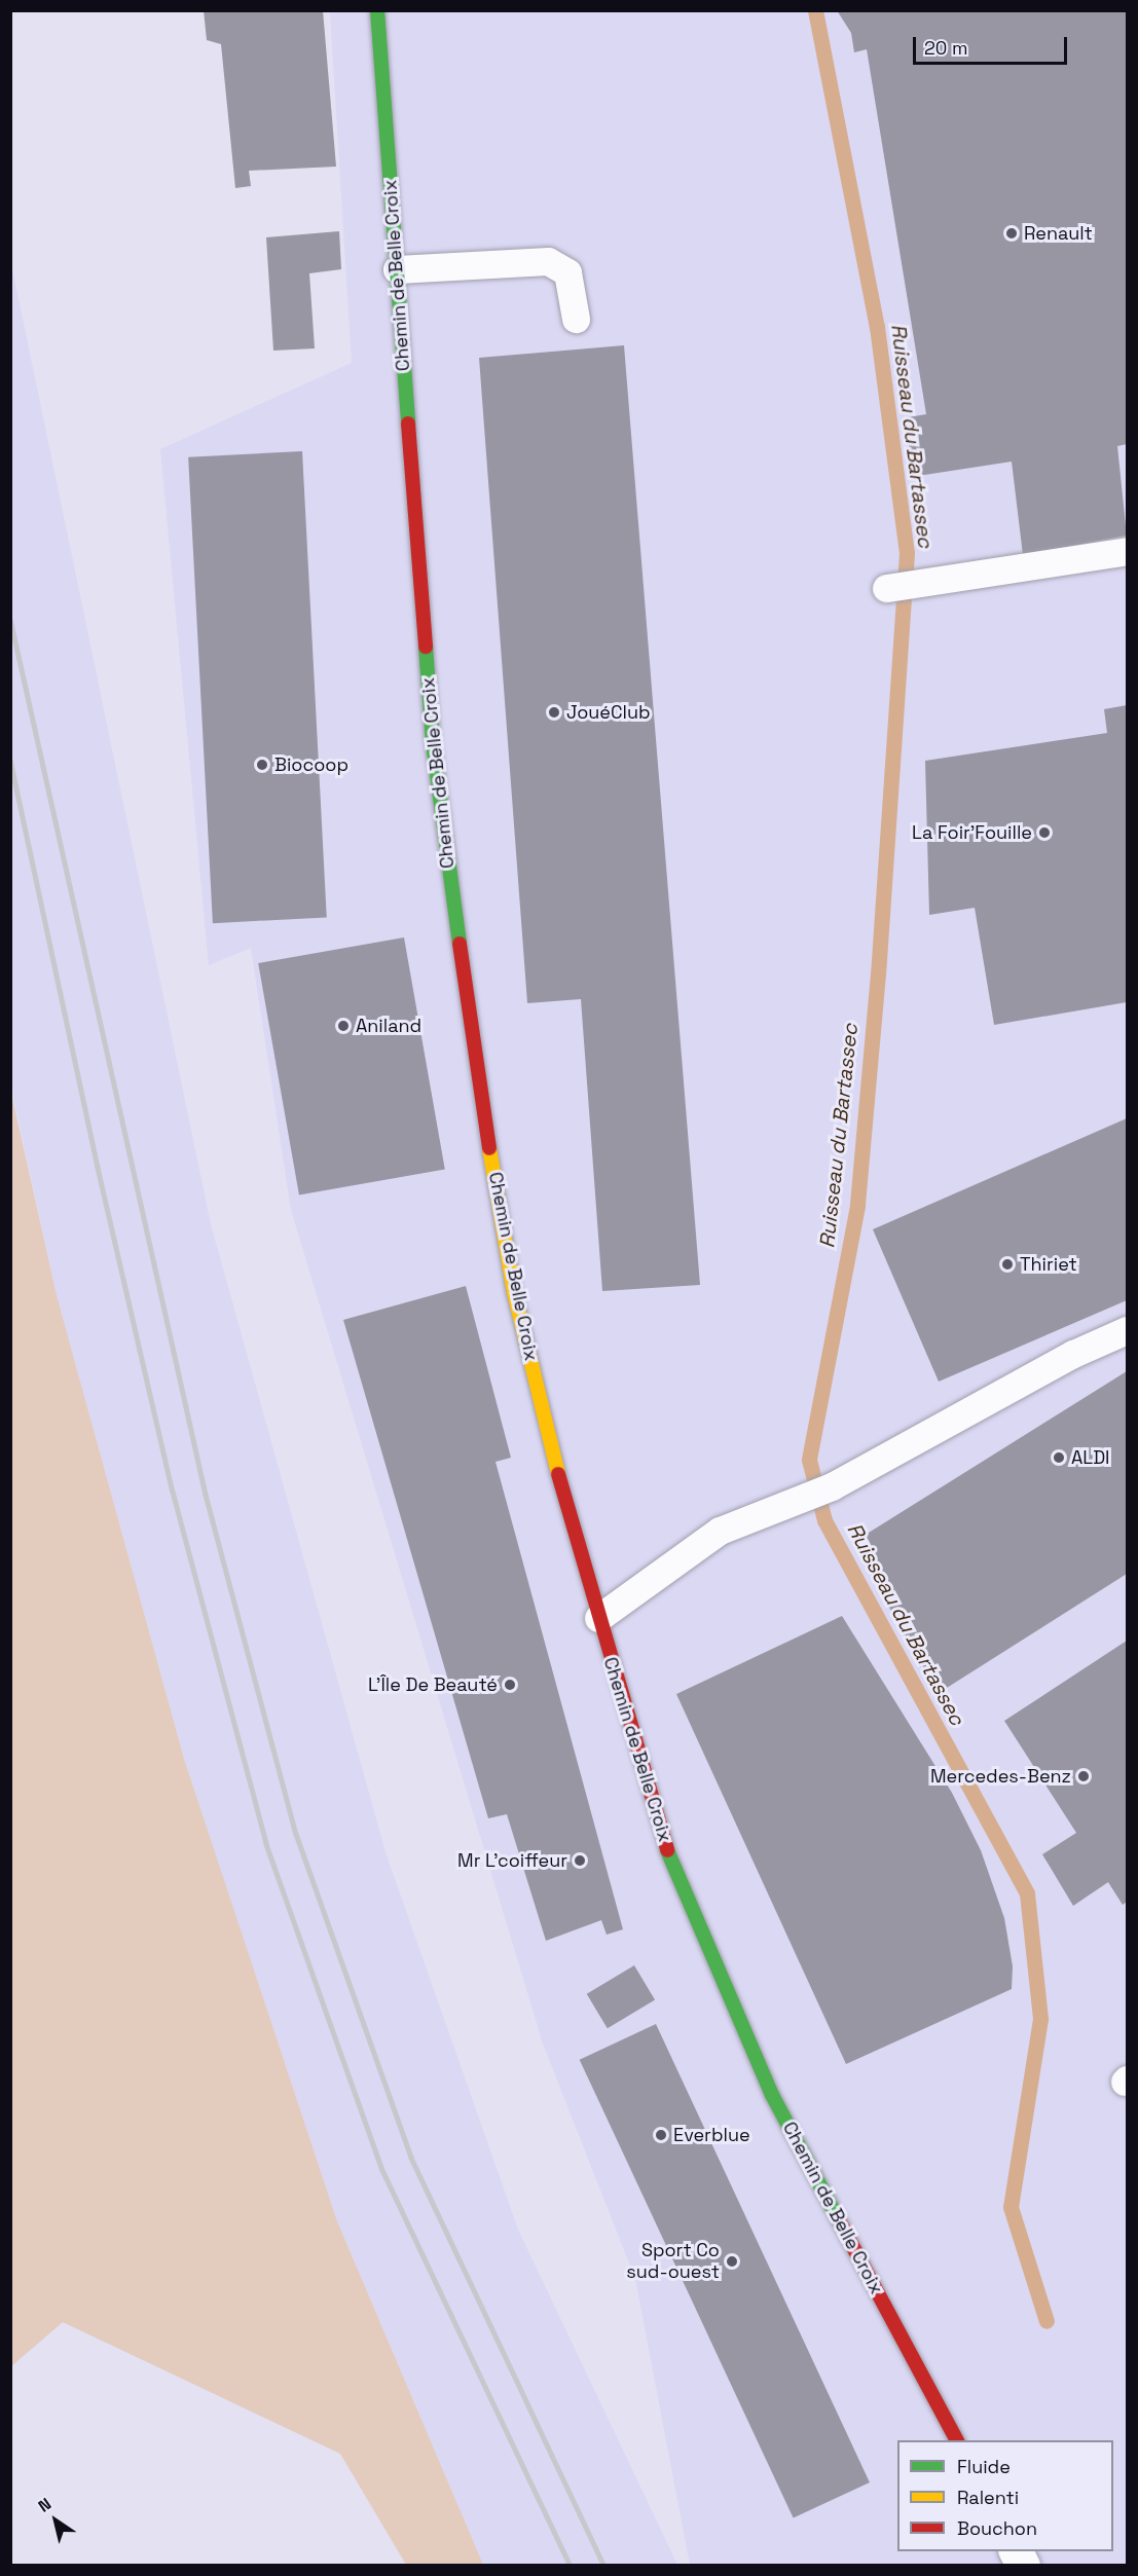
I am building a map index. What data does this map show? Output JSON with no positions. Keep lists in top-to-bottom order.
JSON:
{
  "streets": {
    "street": ["Chemin de Belle Croix"]
  },
  "water": ["Ruisseau du Bartassec"],
  "places": [
    "Renault",
    "JouéClub",
    "Biocoop",
    "La Foir'Fouille",
    "Aniland",
    "Thiriet",
    "ALDI",
    "L'Île De Beauté",
    "Mercedes-Benz",
    "Mr L'coiffeur",
    "Everblue",
    "Sport Co sud-ouest"
  ],
  "legend": ["Fluide", "Ralenti", "Bouchon"],
  "scale_bar": "20 m",
  "north": "top left"
}
